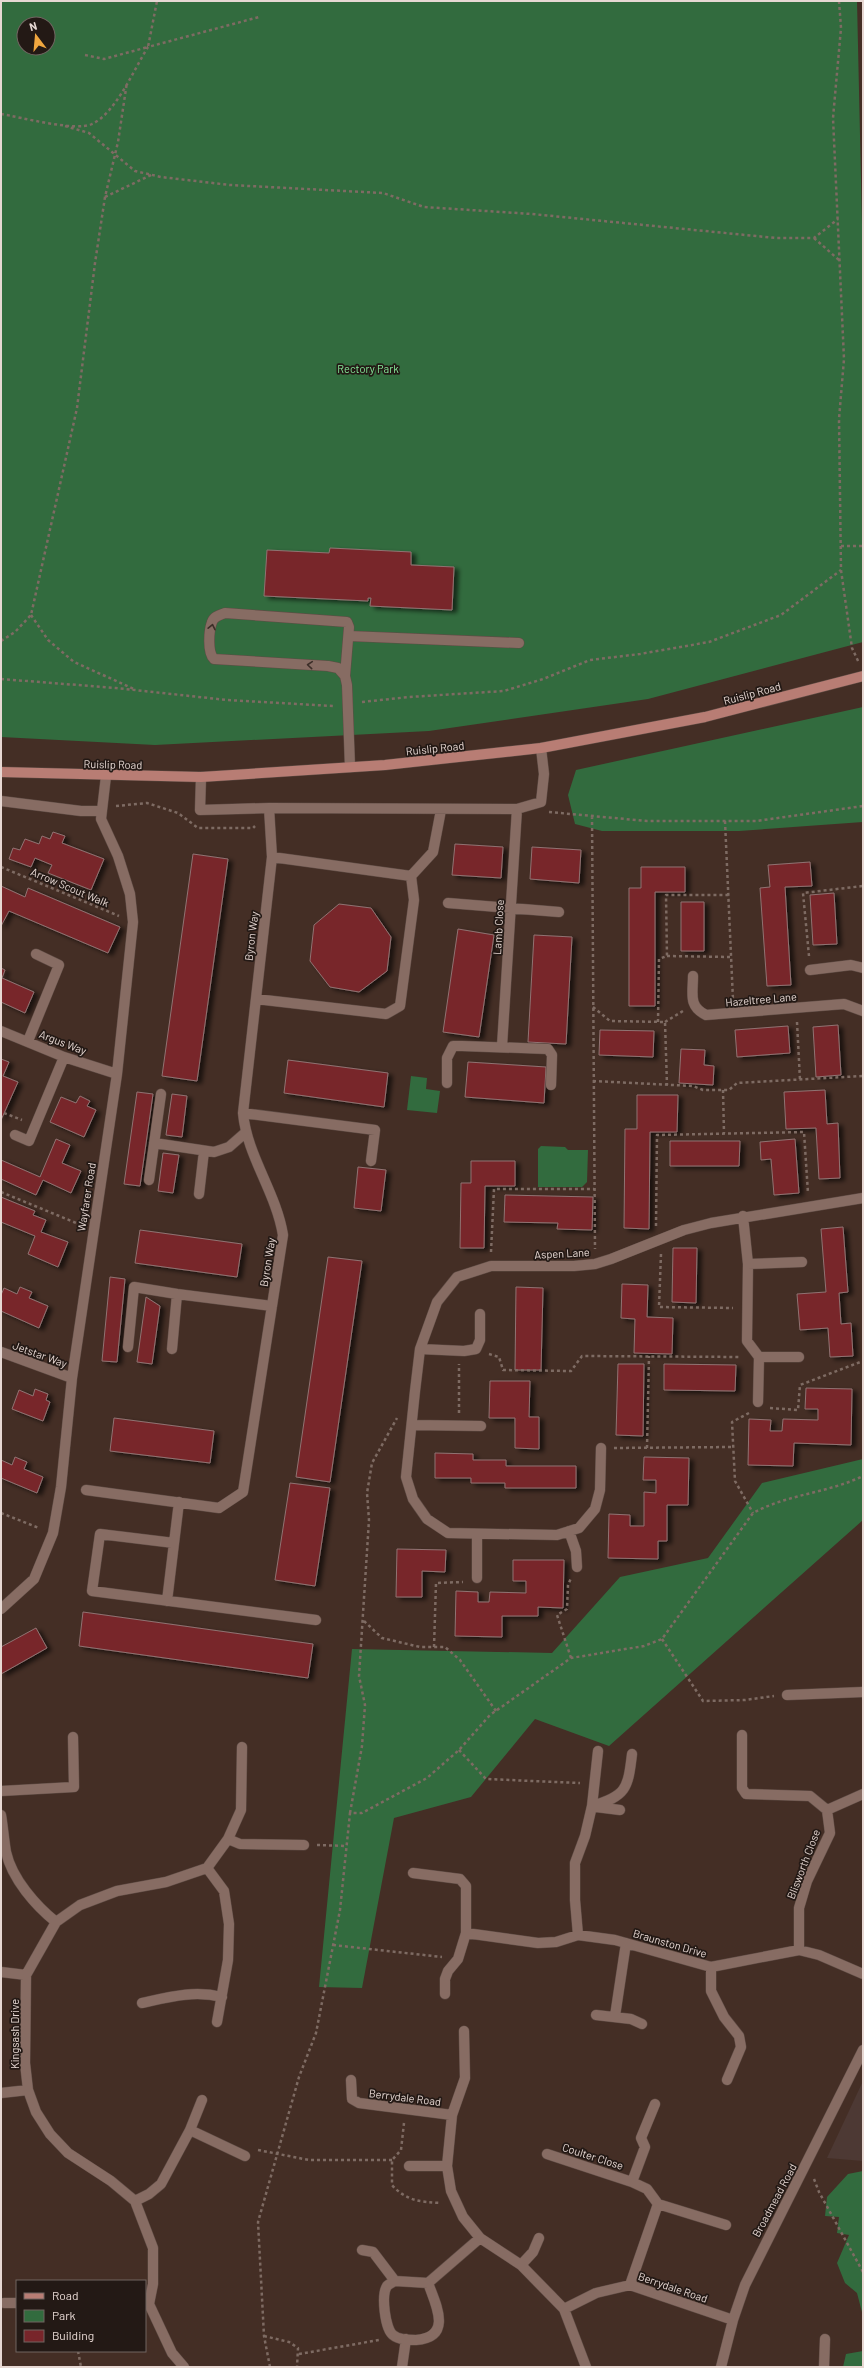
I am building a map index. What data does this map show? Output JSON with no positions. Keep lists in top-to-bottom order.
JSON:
{
  "streets": {
    "main road": ["Ruislip Road"],
    "street": [
      "Lamb Close",
      "Byron Way",
      "Hazeltree Lane",
      "Argus Way",
      "Wayfarer Road",
      "Aspen Lane",
      "Jetstar Way",
      "Blisworth Close",
      "Braunston Drive",
      "Kingsash Drive",
      "Berrydale Road",
      "Coulter Close",
      "Broadmead Road"
    ],
    "path": ["Arrow Scout Walk"]
  },
  "crossings": [
    ["Ruislip Road", "Wayfarer Road"],
    ["Arrow Scout Walk", "Wayfarer Road"],
    ["Argus Way", "Wayfarer Road"],
    ["Wayfarer Road", "Jetstar Way"],
    ["Blisworth Close", "Braunston Drive"],
    ["Berrydale Road", "Broadmead Road"]
  ],
  "parks": ["Rectory Park"],
  "legend": ["Road", "Park", "Building"],
  "north": "top"
}
